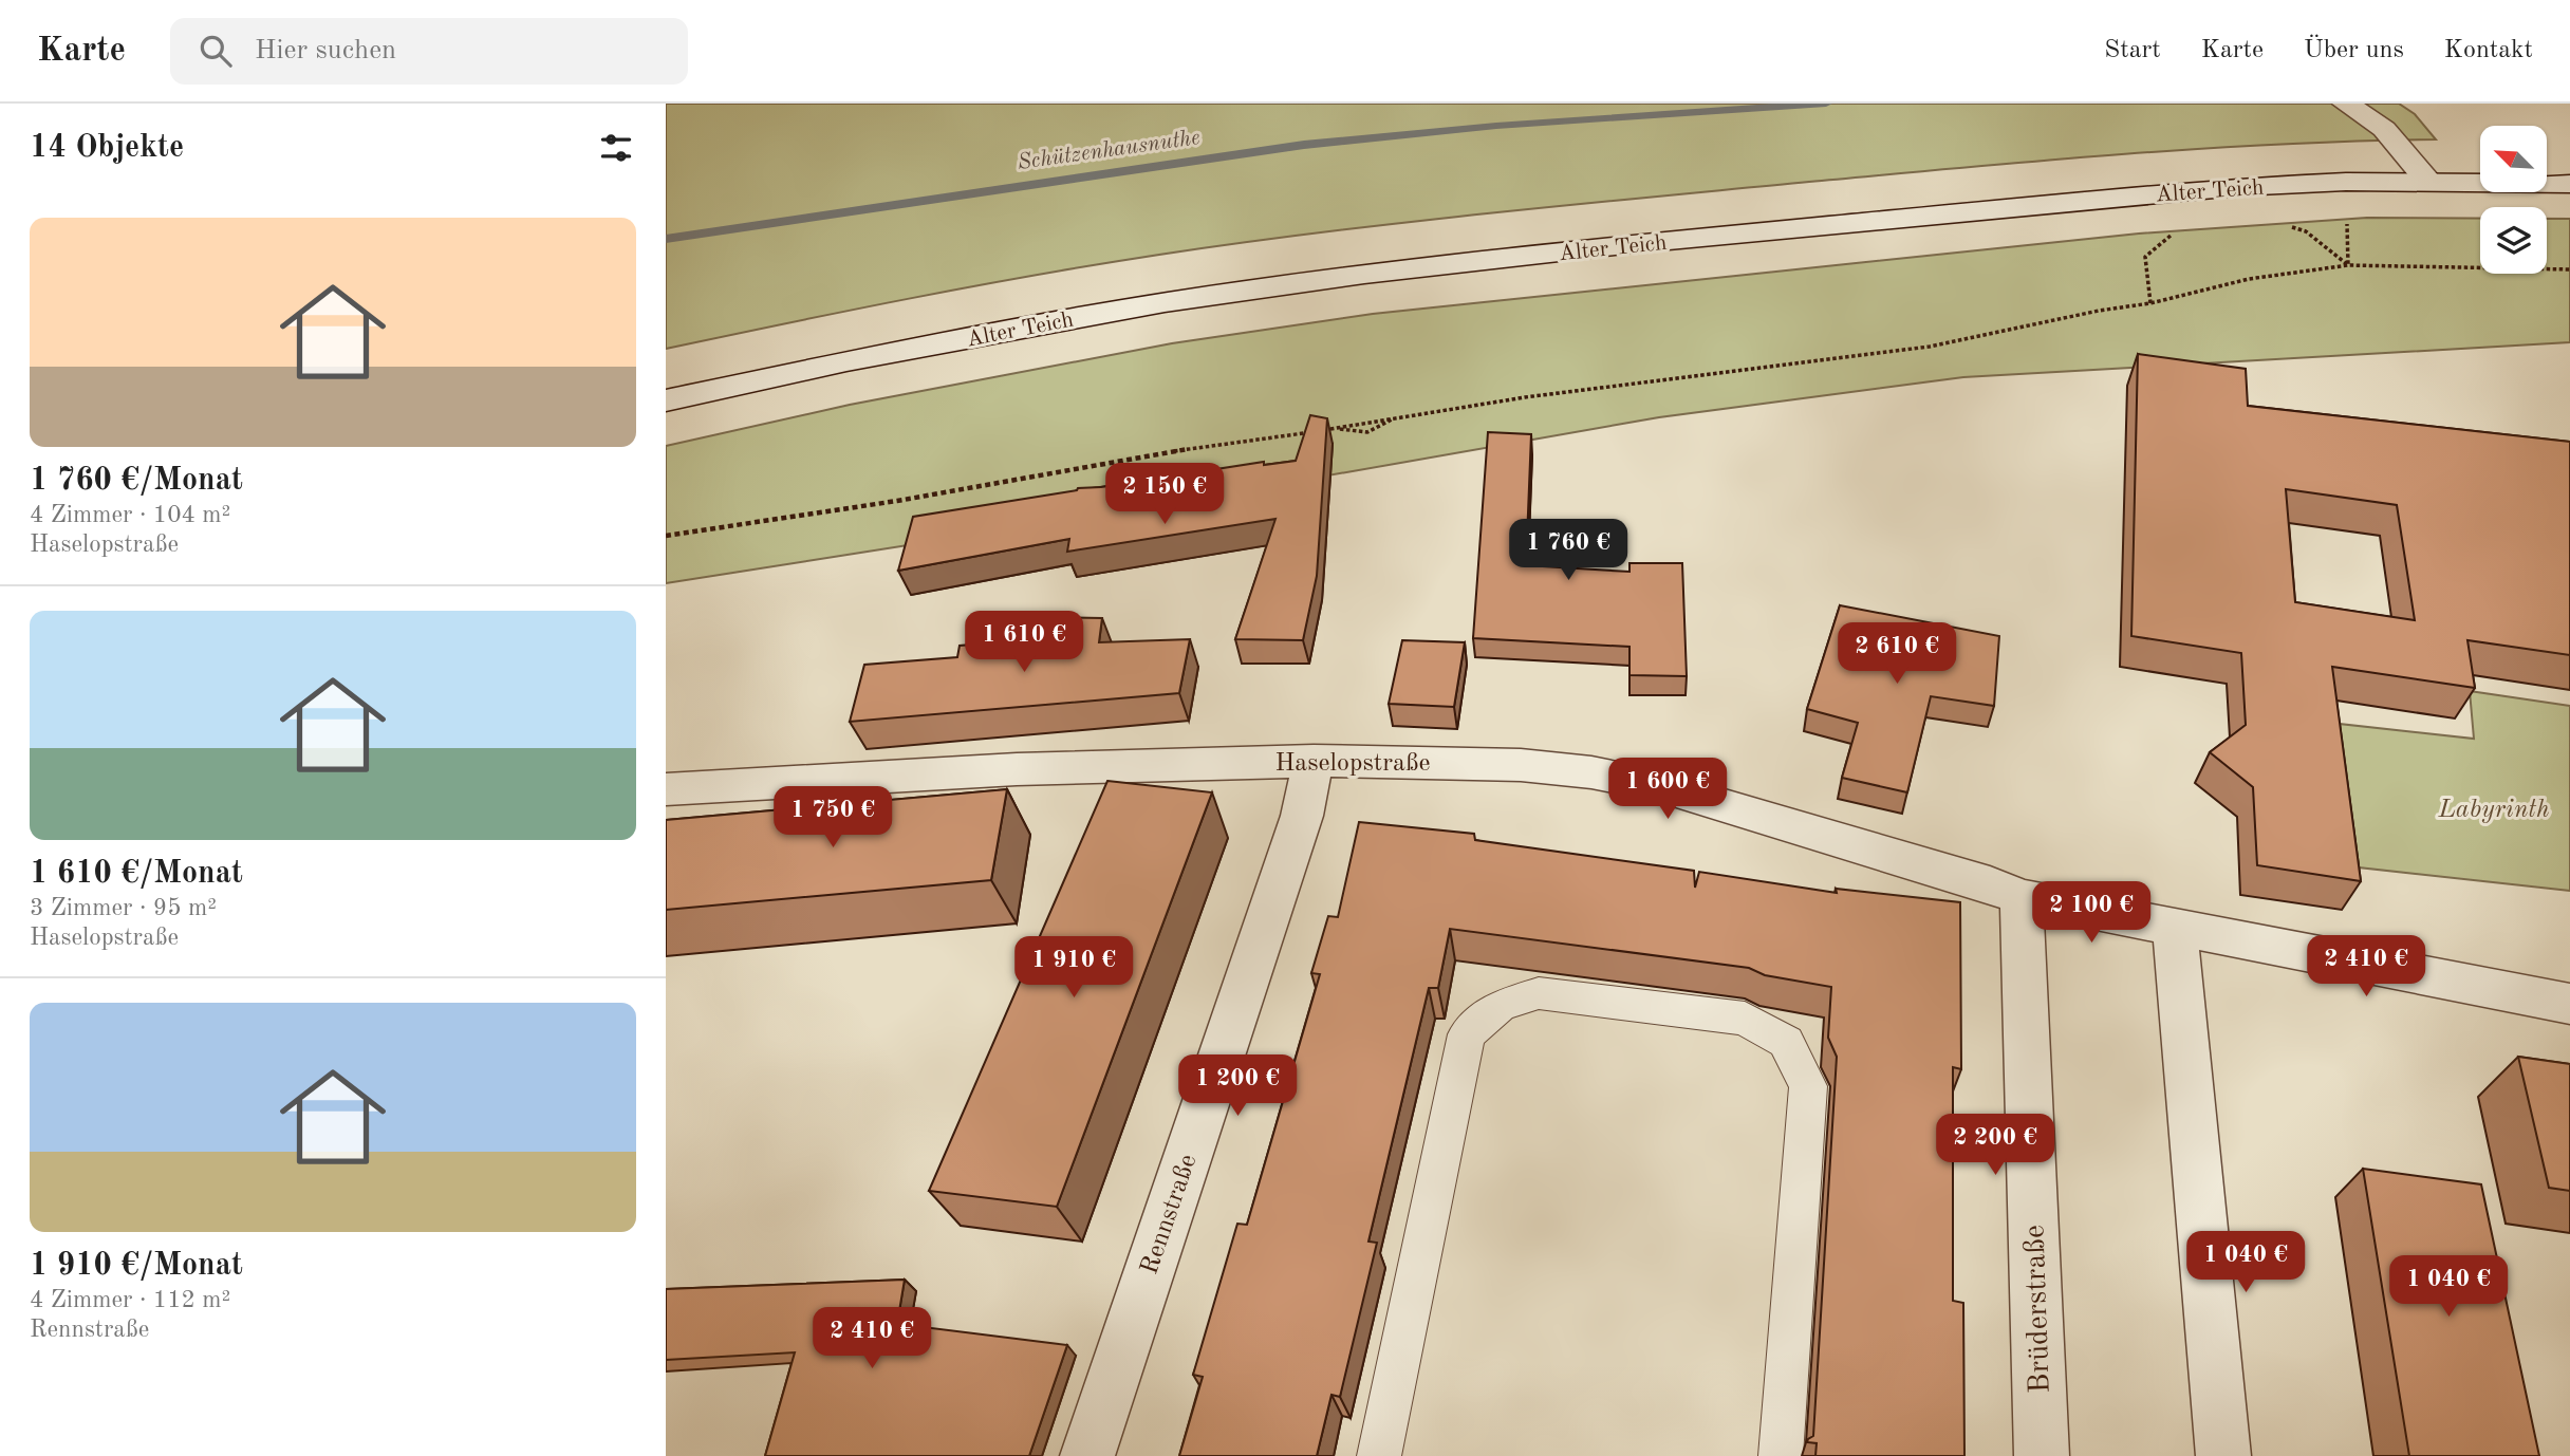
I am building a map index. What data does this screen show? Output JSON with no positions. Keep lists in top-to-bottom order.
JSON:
{
  "streets": {
    "street": [
      "Alter Teich",
      "Haselopstraße",
      "Rennstraße",
      "Brüderstraße"
    ]
  },
  "crossings": [
    ["Haselopstraße", "Rennstraße"],
    ["Haselopstraße", "Brüderstraße"]
  ],
  "water": ["Schützenhausnuthe"],
  "parks": ["Labyrinth"],
  "north": "top left",
  "page": {
    "header": "Karte",
    "search": "Hier suchen",
    "nav": [
      "Start",
      "Karte",
      "Über uns",
      "Kontakt"
    ],
    "heading": "14 Objekte",
    "list": [
      {
        "name": "1 760 €/Monat",
        "note": "4 Zimmer · 104 m² · Haselopstraße"
      },
      {
        "name": "1 610 €/Monat",
        "note": "3 Zimmer · 95 m² · Haselopstraße"
      },
      {
        "name": "1 910 €/Monat",
        "note": "4 Zimmer · 112 m² · Rennstraße"
      }
    ],
    "price": [
      "2 150 €",
      "1 760 €",
      "1 610 €",
      "2 610 €",
      "1 600 €",
      "1 750 €",
      "2 100 €",
      "2 410 €",
      "1 910 €",
      "1 200 €",
      "2 200 €",
      "1 040 €",
      "1 040 €",
      "2 410 €"
    ]
  }
}
